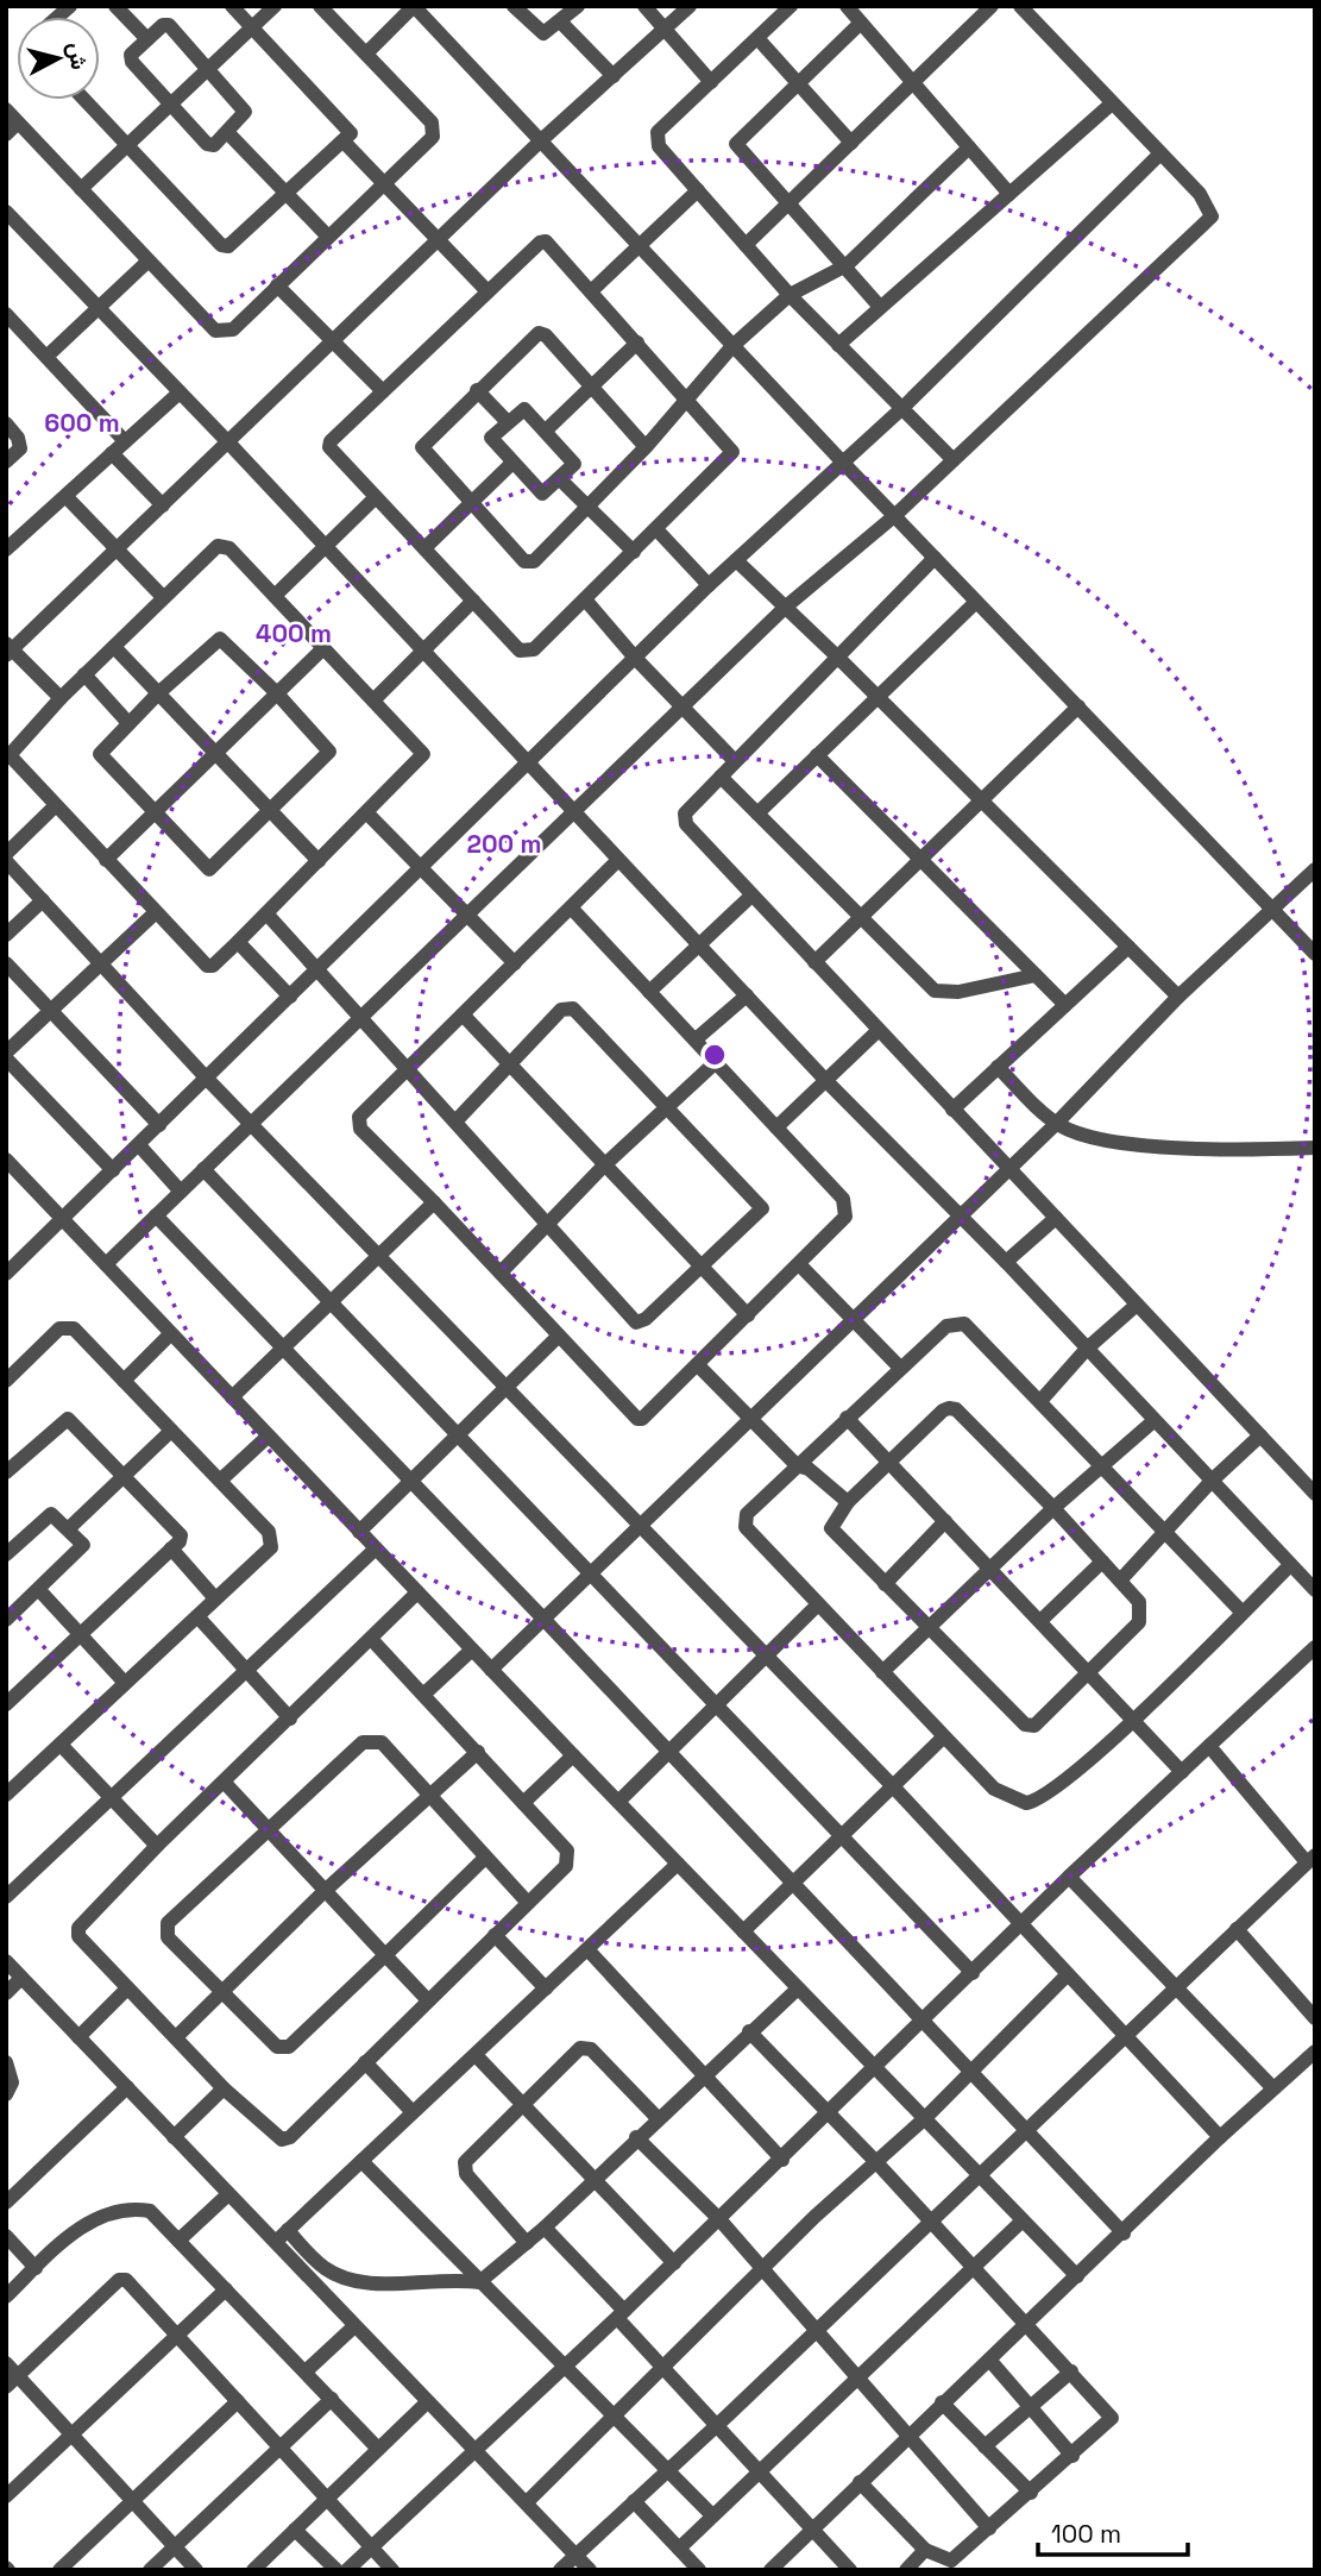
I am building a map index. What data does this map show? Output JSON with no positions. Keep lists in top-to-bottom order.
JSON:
{
  "scale_bar": "100 m",
  "north": "right",
  "rings": ["600 m", "400 m", "200 m"]
}
